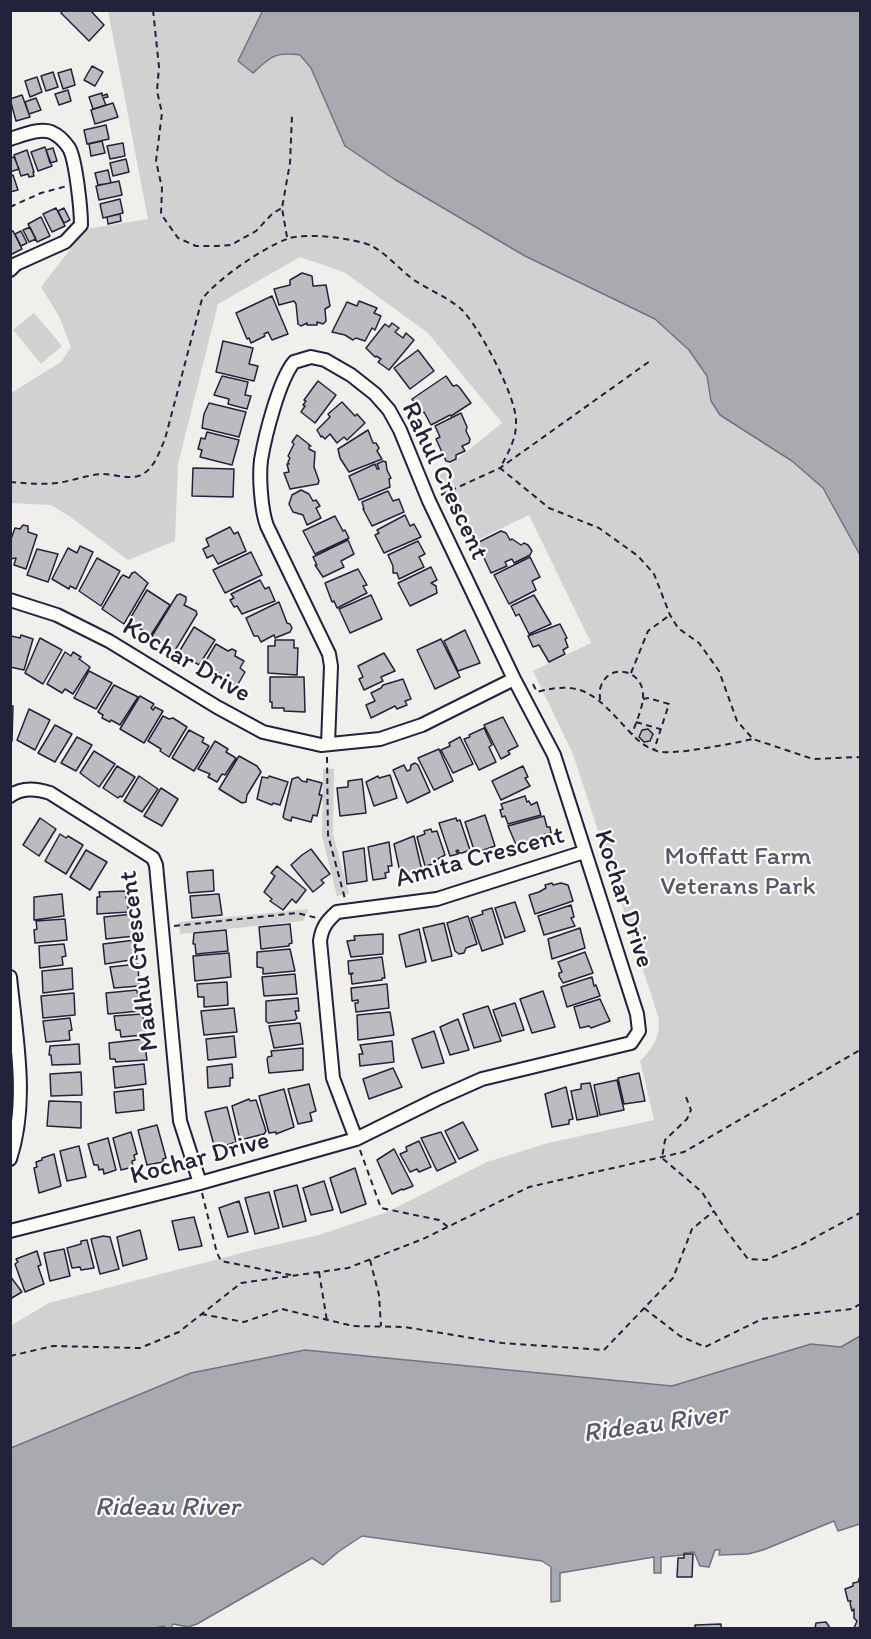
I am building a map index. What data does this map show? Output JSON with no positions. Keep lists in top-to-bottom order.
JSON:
{
  "streets": {
    "street": [
      "Rahul Crescent",
      "Kochar Drive",
      "Amita Crescent",
      "Madhu Crescent"
    ]
  },
  "crossings": [
    ["Rahul Crescent", "Kochar Drive"],
    ["Kochar Drive", "Amita Crescent"],
    ["Kochar Drive", "Madhu Crescent"]
  ],
  "water": ["Rideau River"],
  "parks": ["Moffatt Farm Veterans Park"]
}
